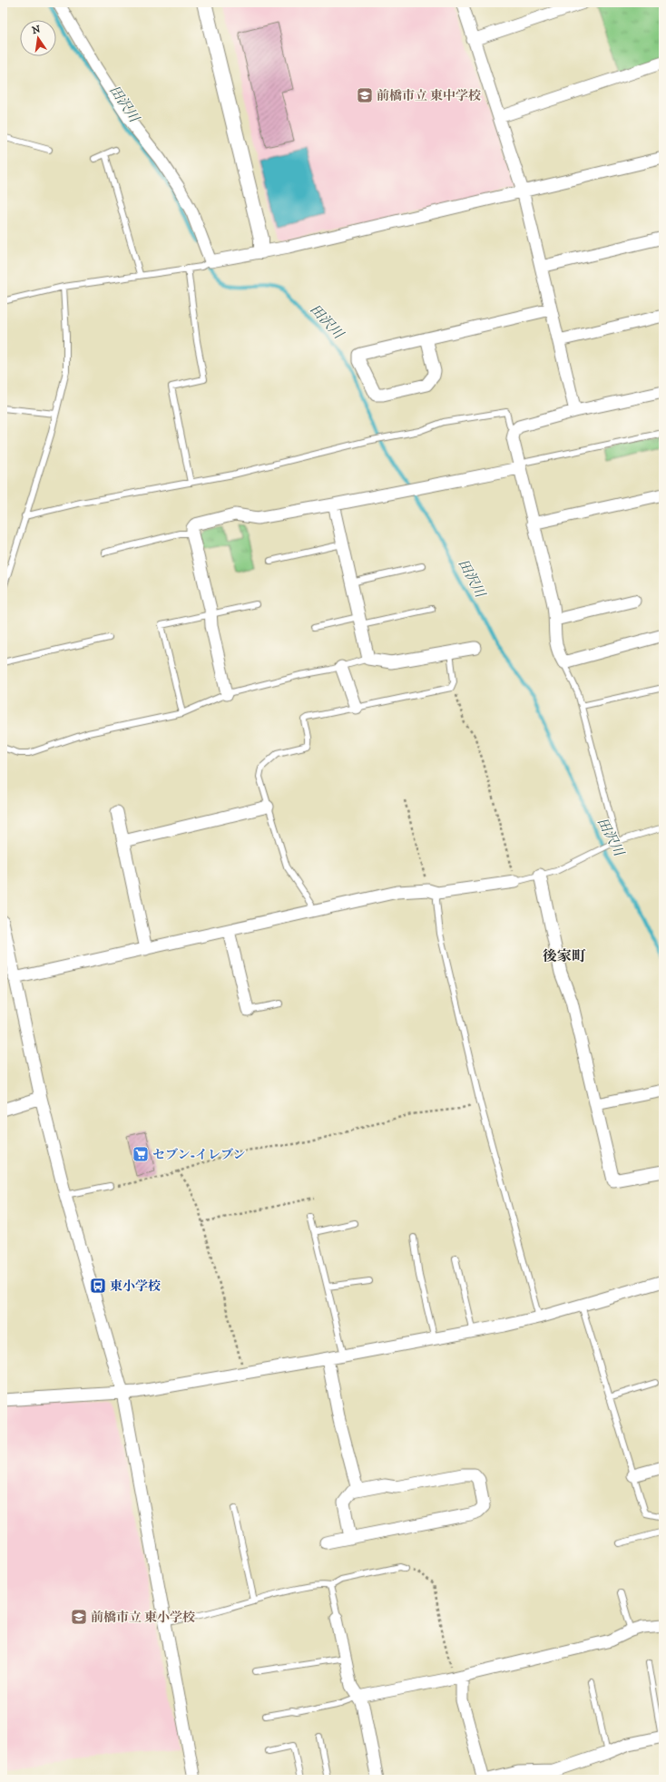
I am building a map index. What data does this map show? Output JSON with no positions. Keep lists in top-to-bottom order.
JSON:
{
  "districts": ["後家町"],
  "water": ["田沢川"],
  "places": {
    "school or university": ["前橋市立 東中学校", "前橋市立 東小学校"],
    "supermarket": ["セブン-イレブン"],
    "bus stop": ["東小学校"]
  },
  "north": "top"
}
